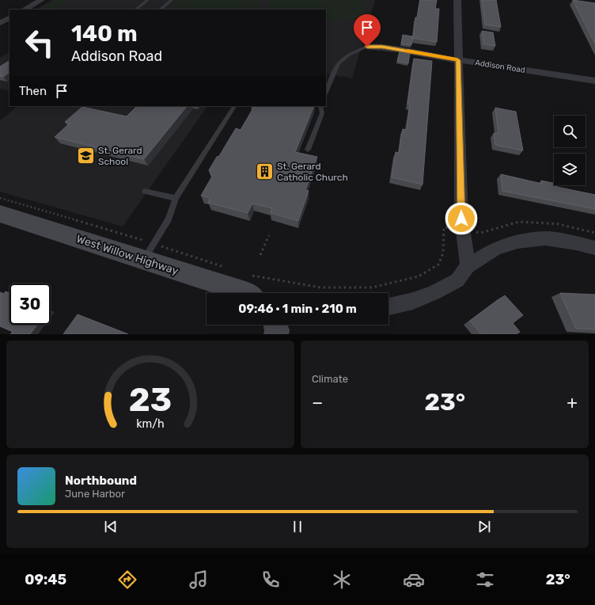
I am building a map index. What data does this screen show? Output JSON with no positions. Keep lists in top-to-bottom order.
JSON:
{
  "streets": {
    "street": ["Addison Road", "West Willow Highway"]
  },
  "places": {
    "school or university": ["St. Gerard School"],
    "building": ["St. Gerard Catholic Church"]
  },
  "page": {
    "turn": ["140 m", "Addison Road"],
    "then": "Then",
    "limit": "30",
    "trip": "09:46 · 1 min · 210 m",
    "tile": "Climate",
    "heat": ["−", "23°", "+"],
    "song": ["Northbound", "June Harbor"],
    "tabs": ["09:45", "23°"],
    "gauge": ["23", "km/h"]
  }
}
